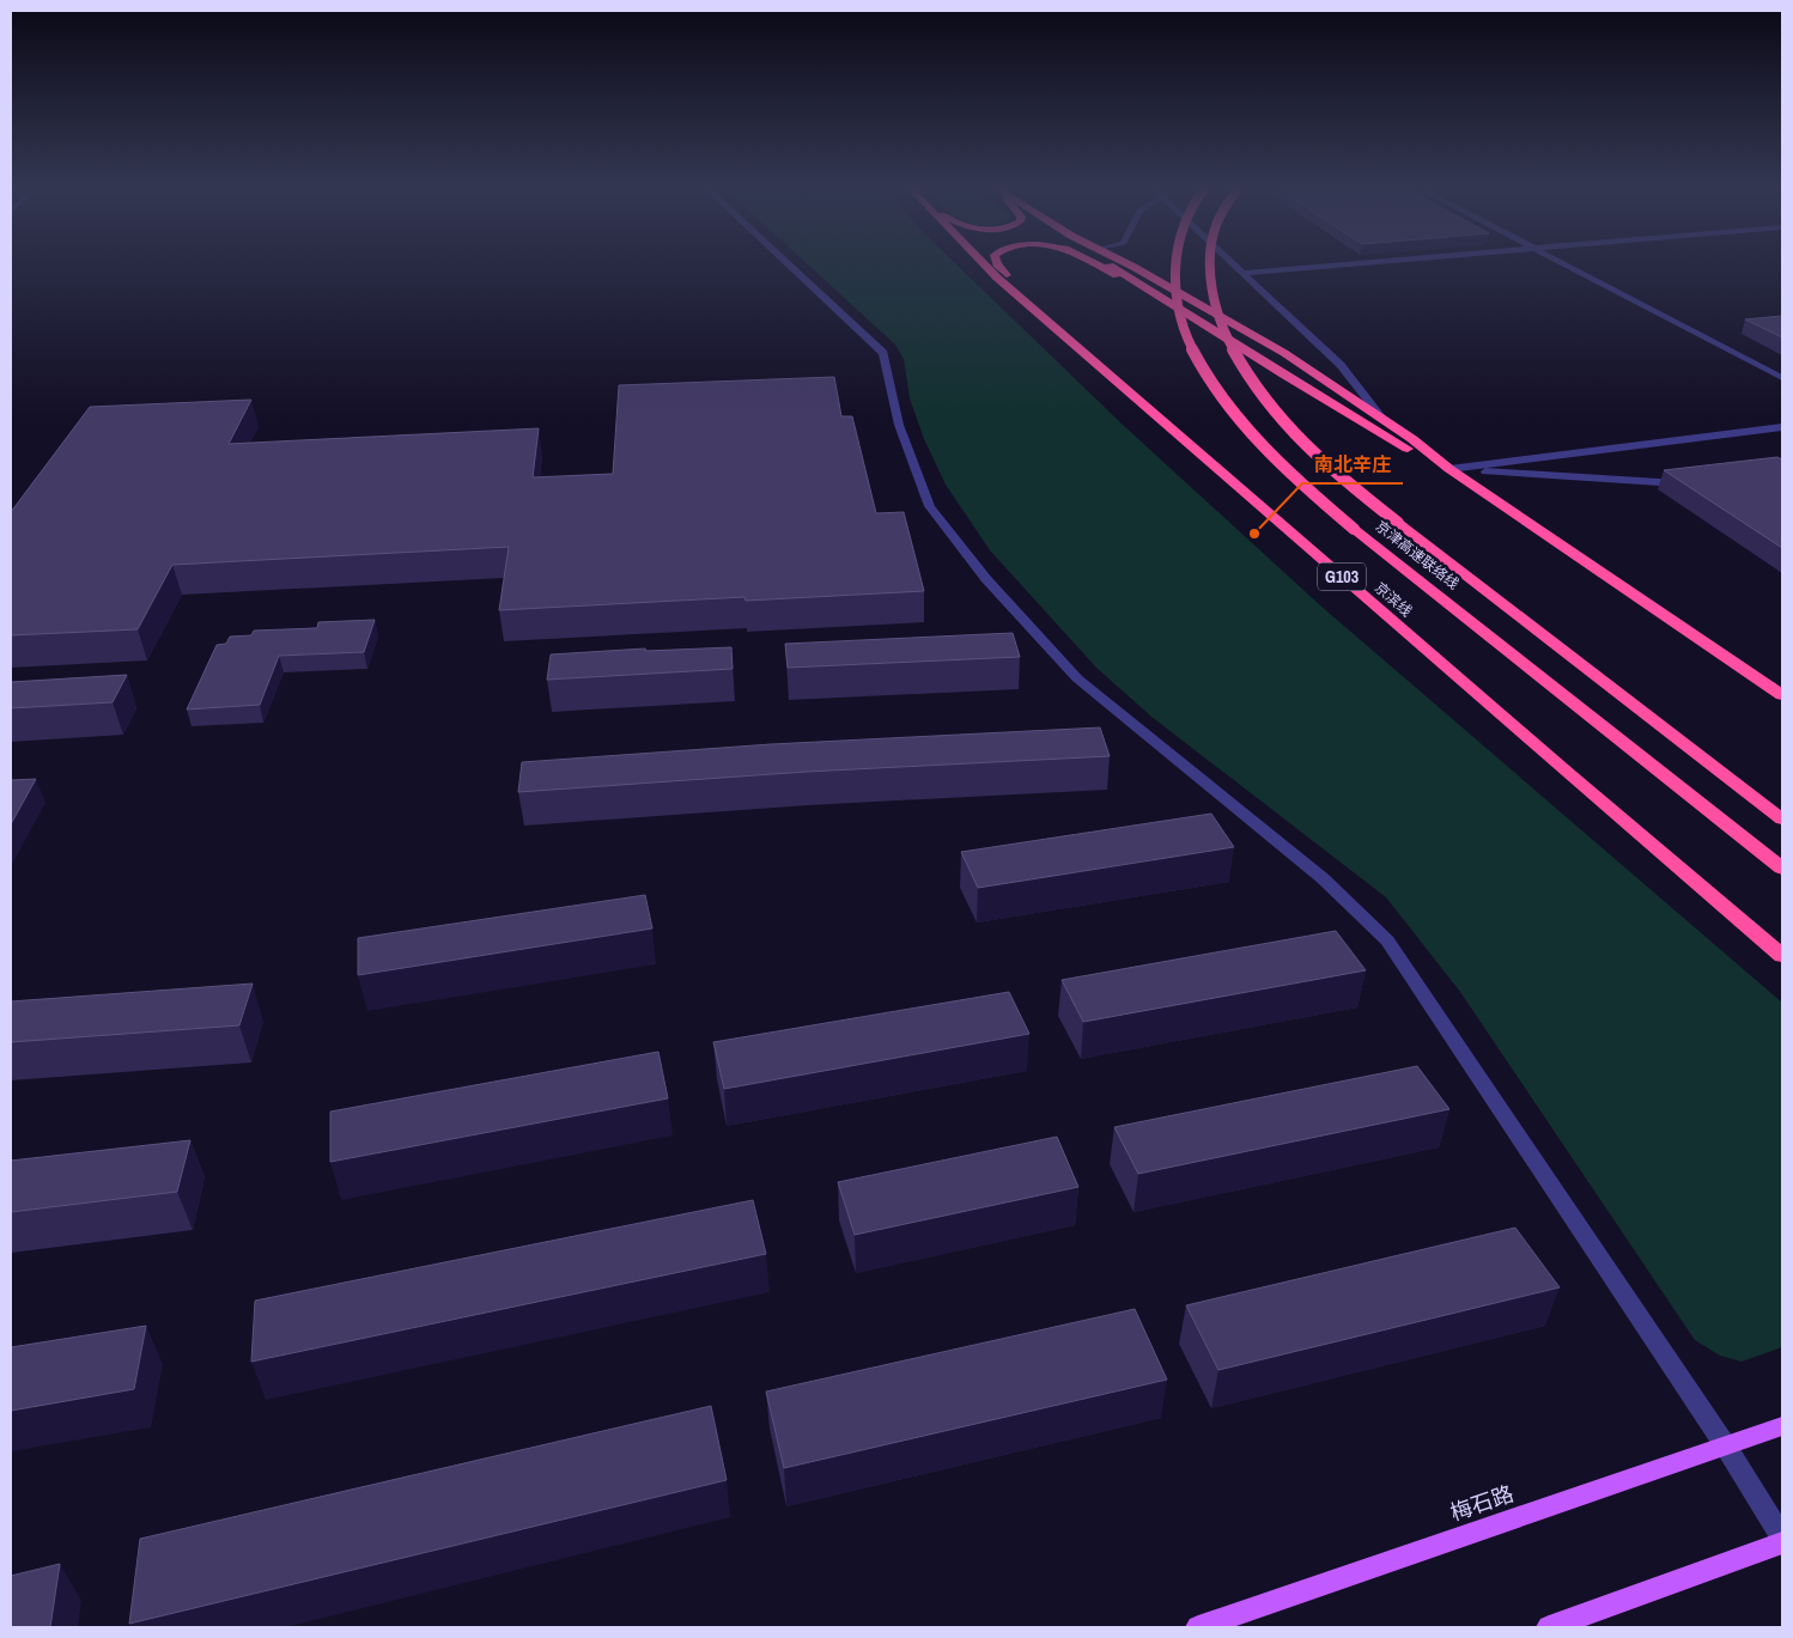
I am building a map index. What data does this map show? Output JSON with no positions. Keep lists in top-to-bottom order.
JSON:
{
  "streets": {
    "highway": ["京津高速联络线", "G103", "京滨线"],
    "main road": ["梅石路"]
  },
  "places": ["南北辛庄"]
}
